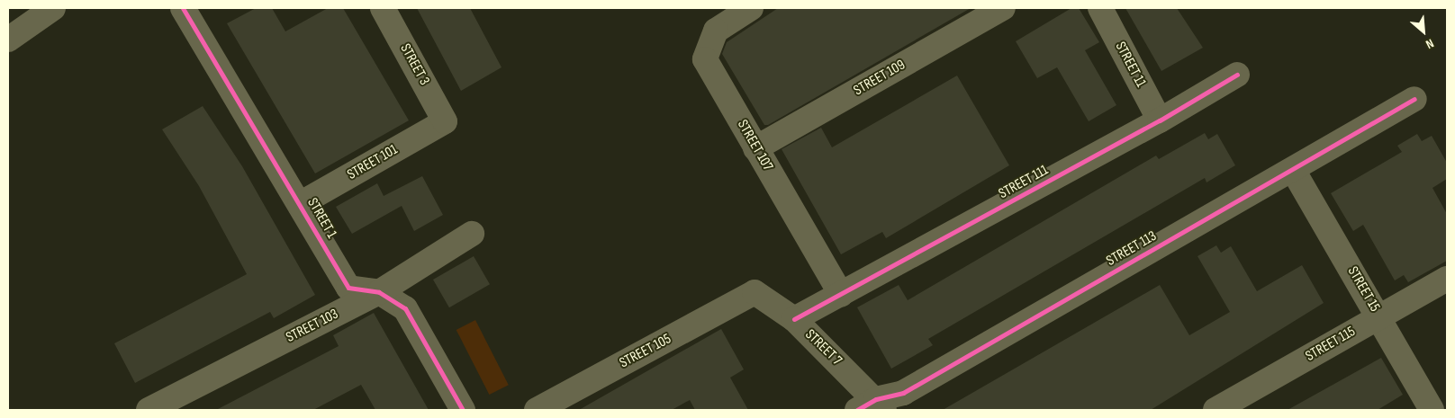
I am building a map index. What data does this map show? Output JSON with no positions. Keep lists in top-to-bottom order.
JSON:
{
  "streets": {
    "street": [
      "STREET 3",
      "STREET 11",
      "STREET 109",
      "STREET 107",
      "STREET 101",
      "STREET 111",
      "STREET 1",
      "STREET 113",
      "STREET 15",
      "STREET 103",
      "STREET 115",
      "STREET 7",
      "STREET 105"
    ]
  },
  "crossings": [
    ["STREET 3", "STREET 101"],
    ["STREET 11", "STREET 111"],
    ["STREET 109", "STREET 107"],
    ["STREET 107", "STREET 111"],
    ["STREET 101", "STREET 1"],
    ["STREET 111", "STREET 7"],
    ["STREET 1", "STREET 103"],
    ["STREET 113", "STREET 15"],
    ["STREET 113", "STREET 7"],
    ["STREET 15", "STREET 115"],
    ["STREET 7", "STREET 105"]
  ],
  "north": "bottom right"
}
